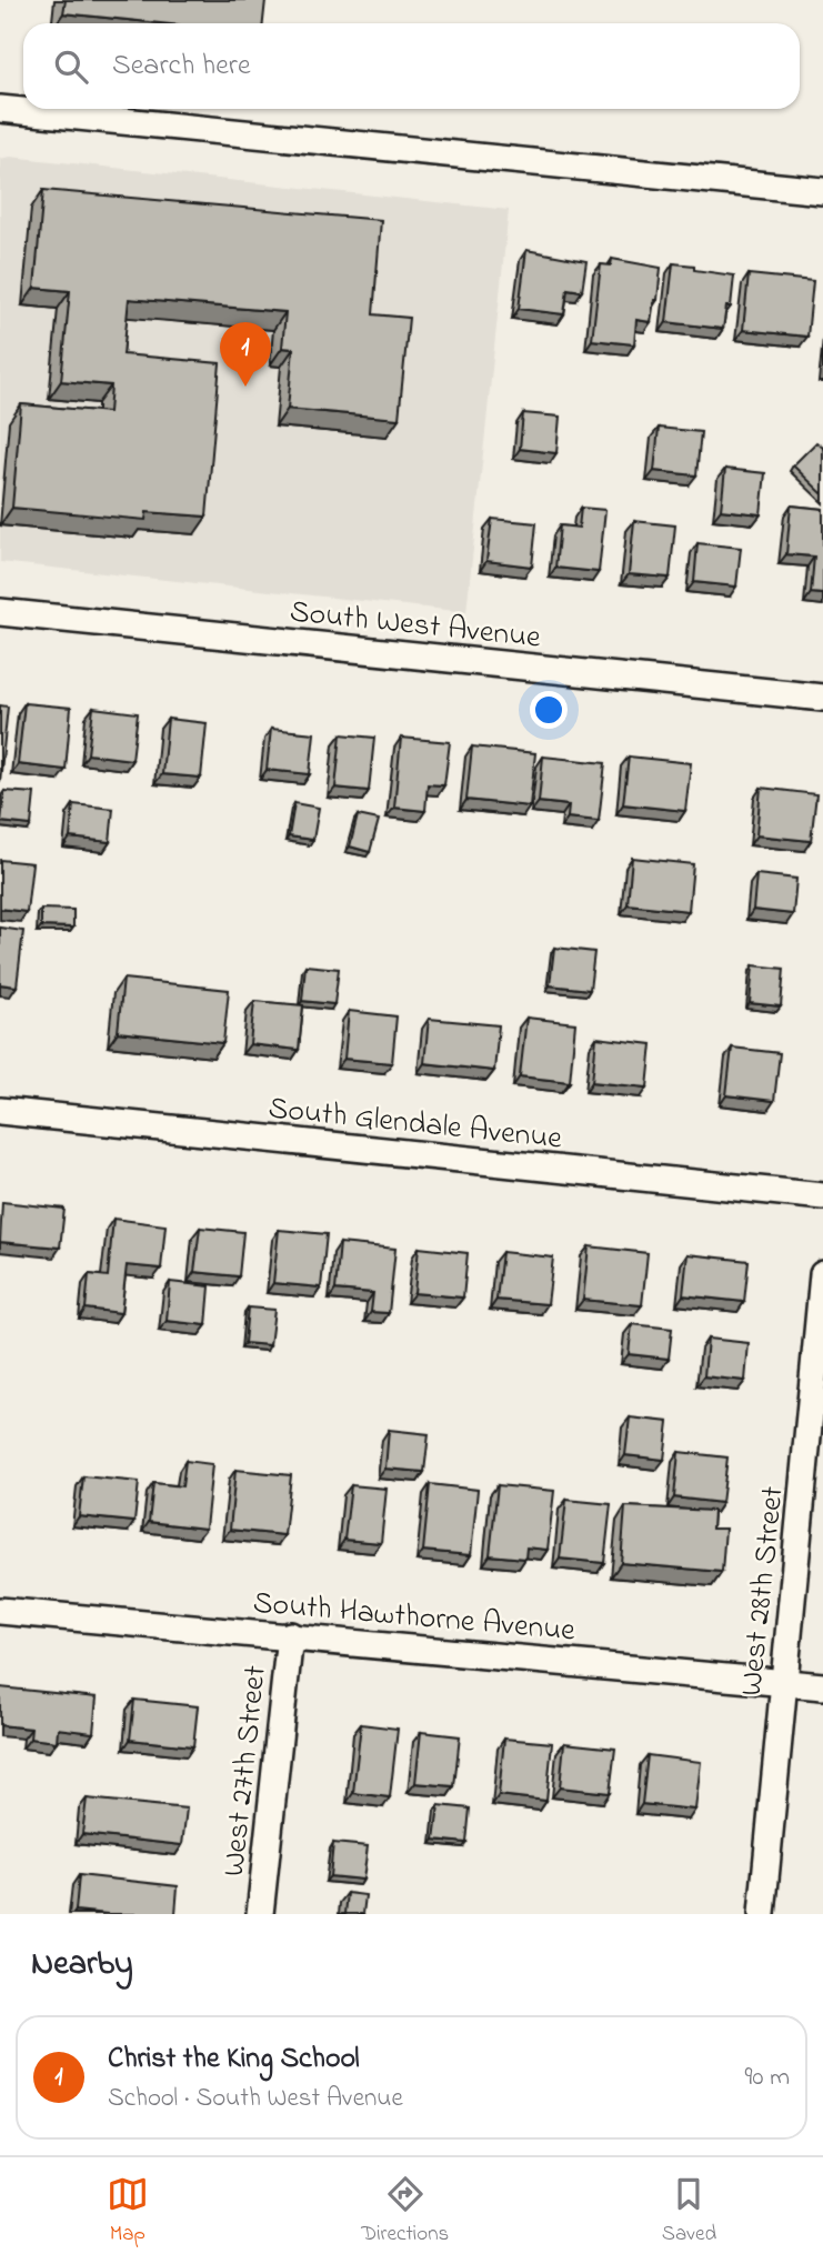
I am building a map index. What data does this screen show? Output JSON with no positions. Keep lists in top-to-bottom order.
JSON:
{
  "streets": {
    "street": [
      "South West Avenue",
      "South Glendale Avenue",
      "West 28th Street",
      "South Hawthorne Avenue",
      "West 27th Street"
    ]
  },
  "crossings": [
    ["West 28th Street", "South Hawthorne Avenue"],
    ["South Hawthorne Avenue", "West 27th Street"]
  ],
  "page": {
    "search": "Search here",
    "pins": "1",
    "heading": "Nearby",
    "list": [
      {
        "mark": "1",
        "name": "Christ the King School",
        "note": "School · South West Avenue",
        "value": "90 m"
      }
    ],
    "nav": ["Map", "Directions", "Saved"]
  }
}
